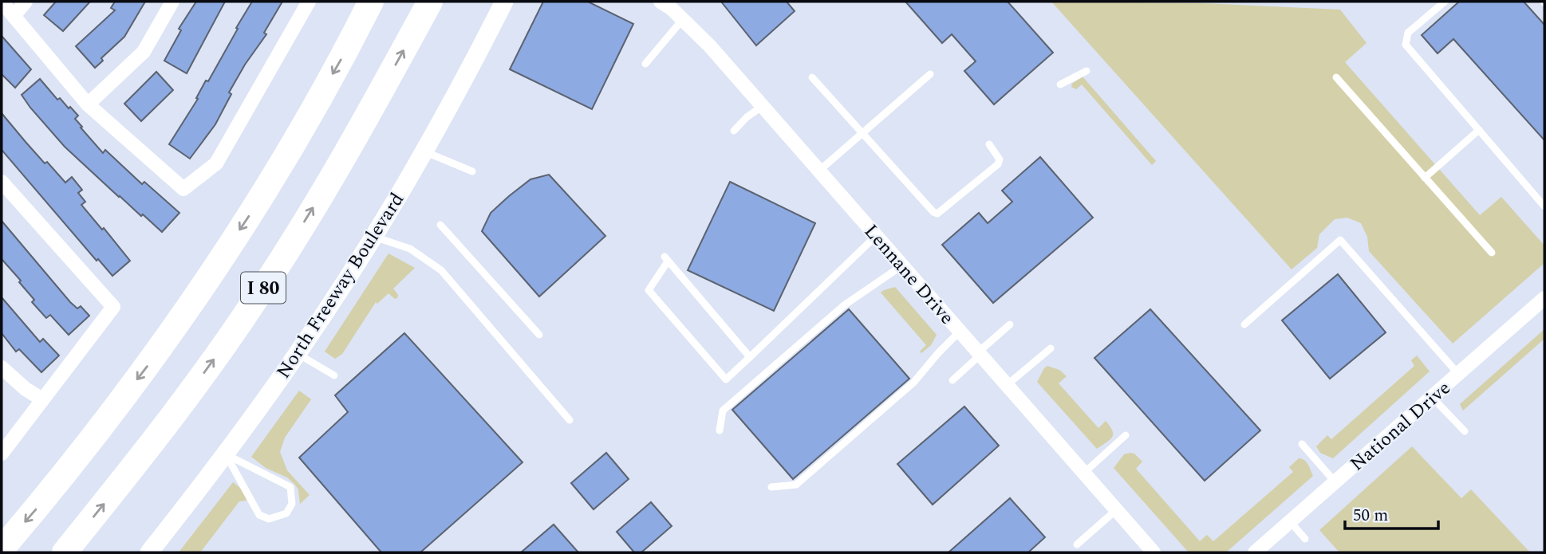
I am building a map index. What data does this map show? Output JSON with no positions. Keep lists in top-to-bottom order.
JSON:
{
  "streets": {
    "highway": ["I 80"],
    "street": ["Lennane Drive", "North Freeway Boulevard", "National Drive"]
  },
  "scale_bar": "50 m"
}
